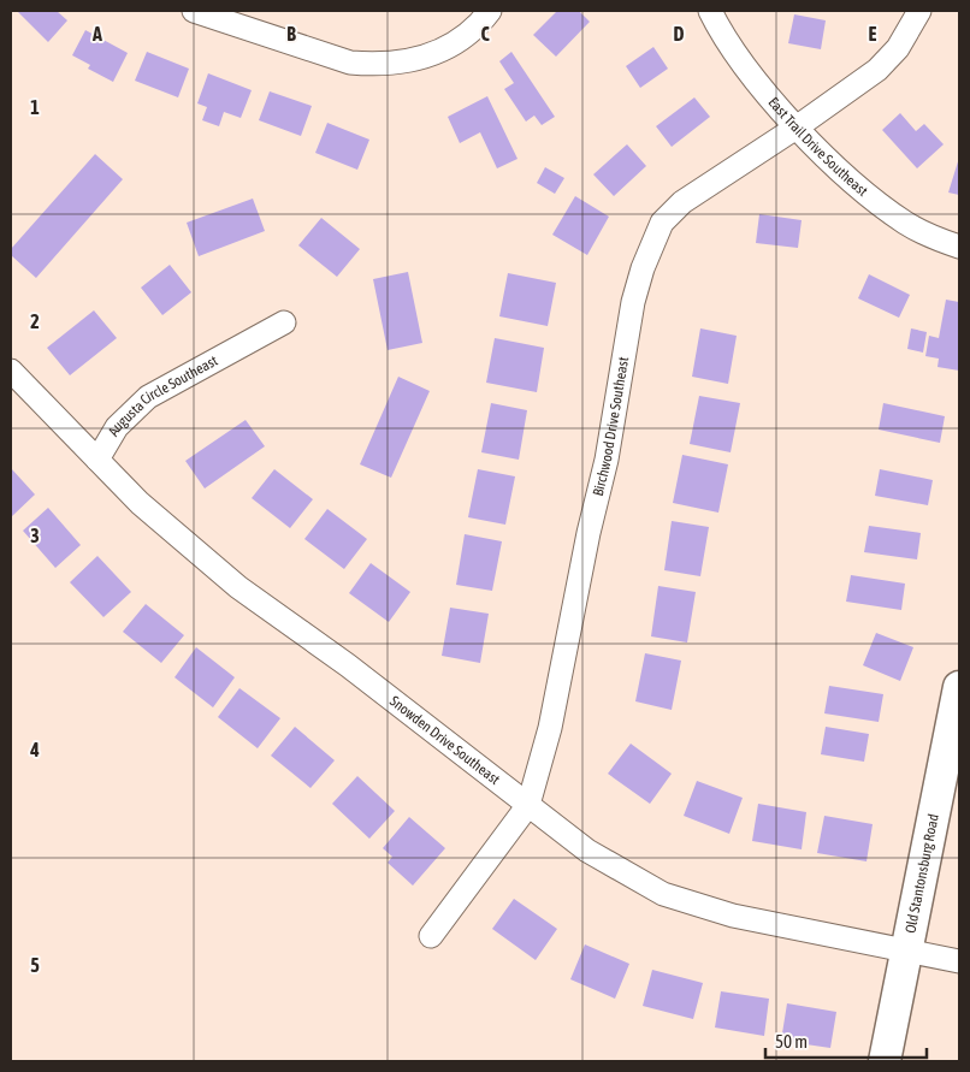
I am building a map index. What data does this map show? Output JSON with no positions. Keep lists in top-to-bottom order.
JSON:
{
  "streets": {
    "street": [
      "East Trail Drive Southeast",
      "Augusta Circle Southeast",
      "Birchwood Drive Southeast",
      "Snowden Drive Southeast",
      "Old Stantonsburg Road"
    ]
  },
  "crossings": [
    ["East Trail Drive Southeast", "Birchwood Drive Southeast"],
    ["Augusta Circle Southeast", "Snowden Drive Southeast"],
    ["Birchwood Drive Southeast", "Snowden Drive Southeast"],
    ["Snowden Drive Southeast", "Old Stantonsburg Road"]
  ],
  "scale_bar": "50 m",
  "grid": {
    "columns": [
      "A",
      "B",
      "C",
      "D",
      "E"
    ],
    "rows": [
      "1",
      "2",
      "3",
      "4",
      "5"
    ]
  }
}
